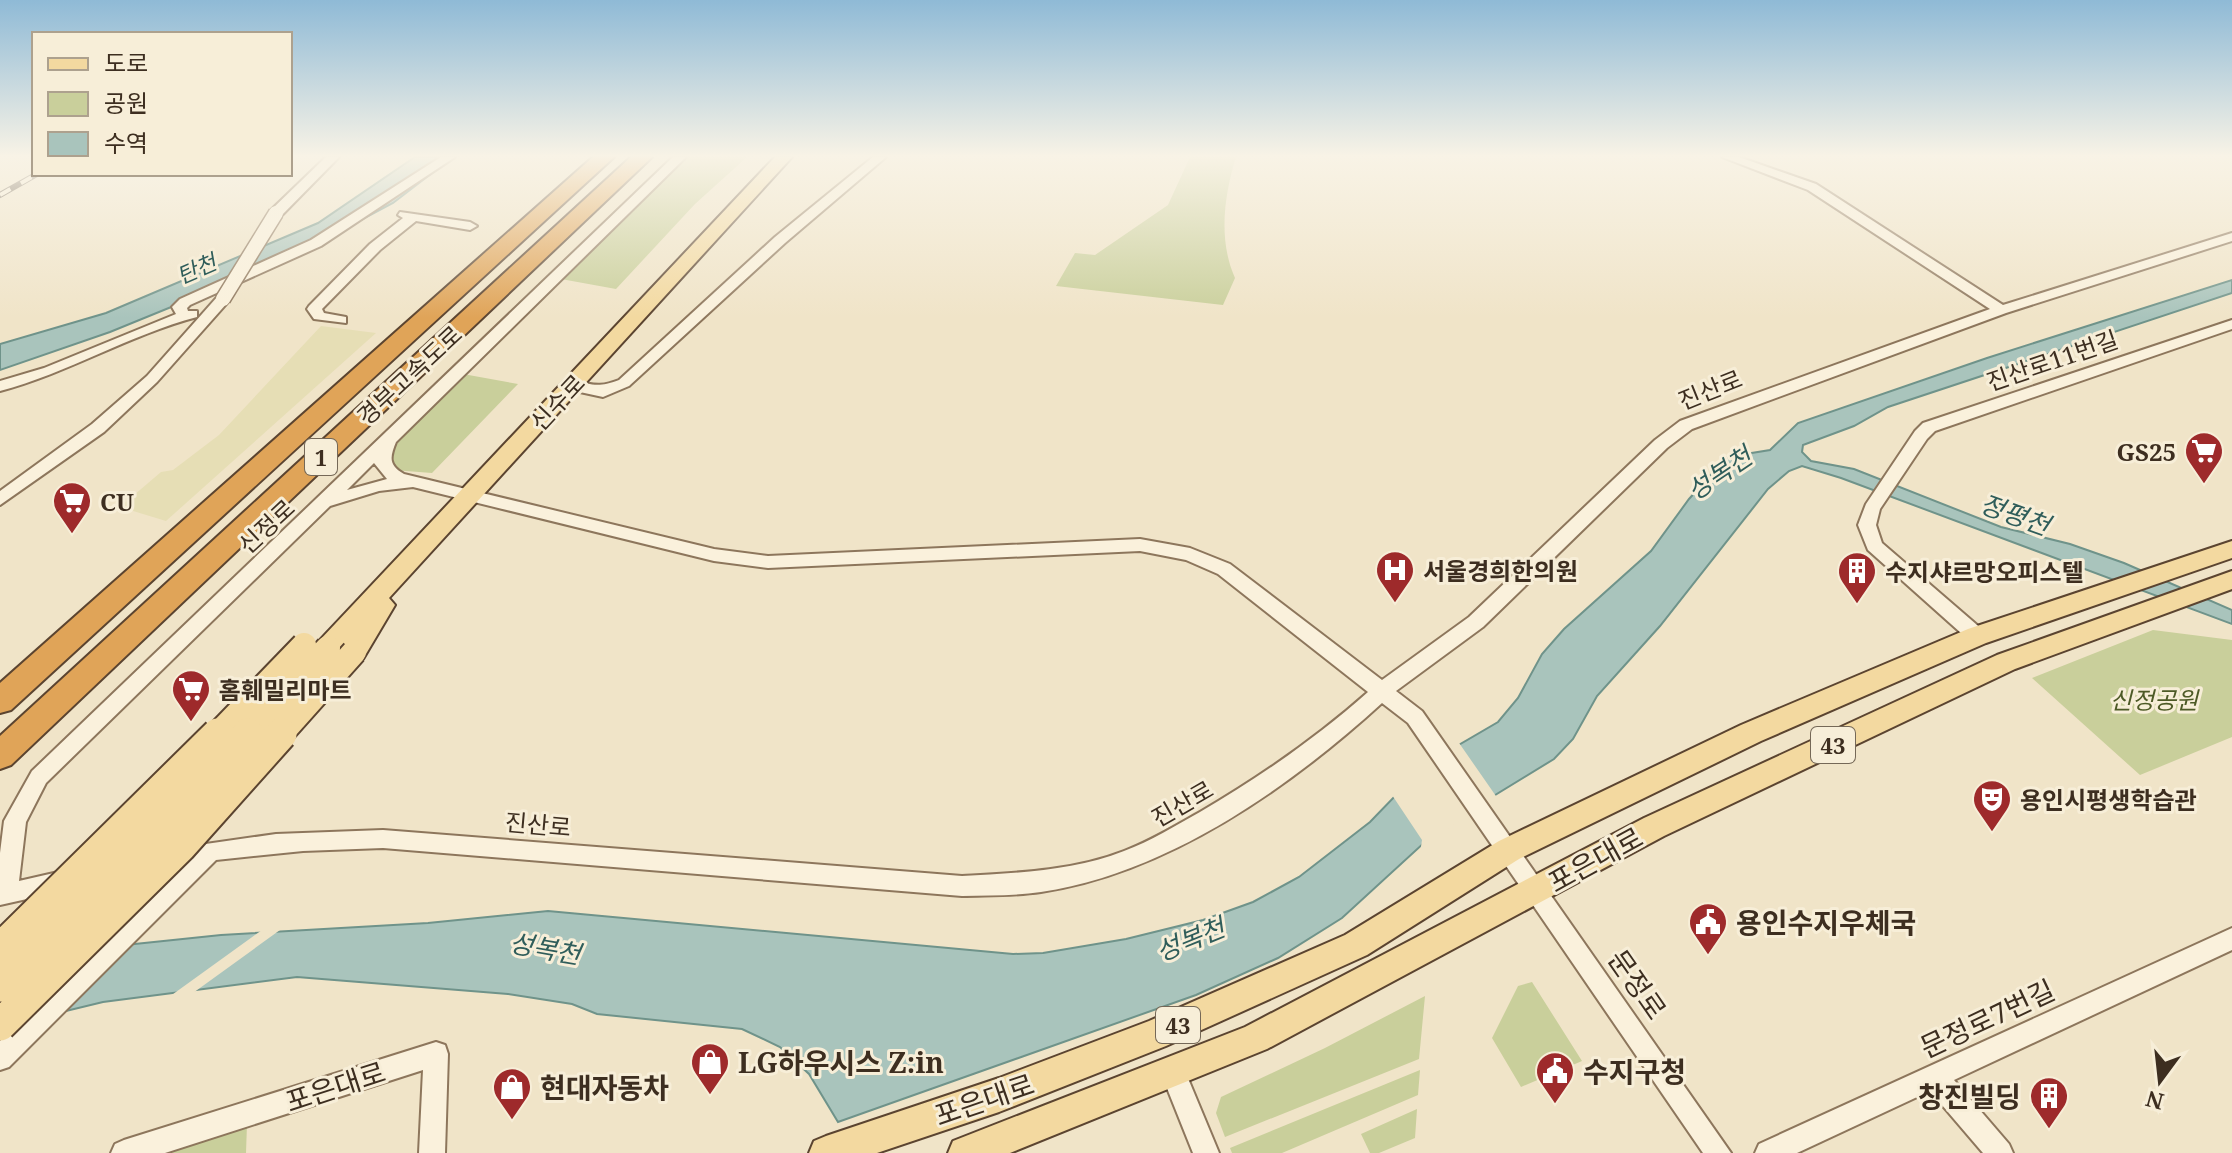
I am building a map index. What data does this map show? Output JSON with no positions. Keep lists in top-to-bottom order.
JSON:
{
  "streets": {
    "highway": ["경부고속도로", "1"],
    "main road": ["신수로", "43", "포은대로"],
    "street": [
      "진산로11번길",
      "진산로",
      "신정로",
      "문정로",
      "문정로7번길"
    ]
  },
  "crossings": [
    ["진산로11번길", "포은대로"],
    ["진산로", "신정로"],
    ["진산로", "문정로"],
    ["신수로", "문정로"],
    ["포은대로", "문정로"]
  ],
  "water": ["탄천", "성복천", "정평천"],
  "parks": ["신정공원"],
  "places": {
    "supermarket": ["GS25", "CU", "홈훼밀리마트"],
    "hospital": ["서울경희한의원"],
    "building": ["수지샤르망오피스텔", "창진빌딩"],
    "theatre": ["용인시평생학습관"],
    "public building": ["용인수지우체국", "수지구청"],
    "shop": ["LG하우시스 Z:in", "현대자동차"]
  },
  "legend": ["도로", "공원", "수역"],
  "north": "bottom"
}
